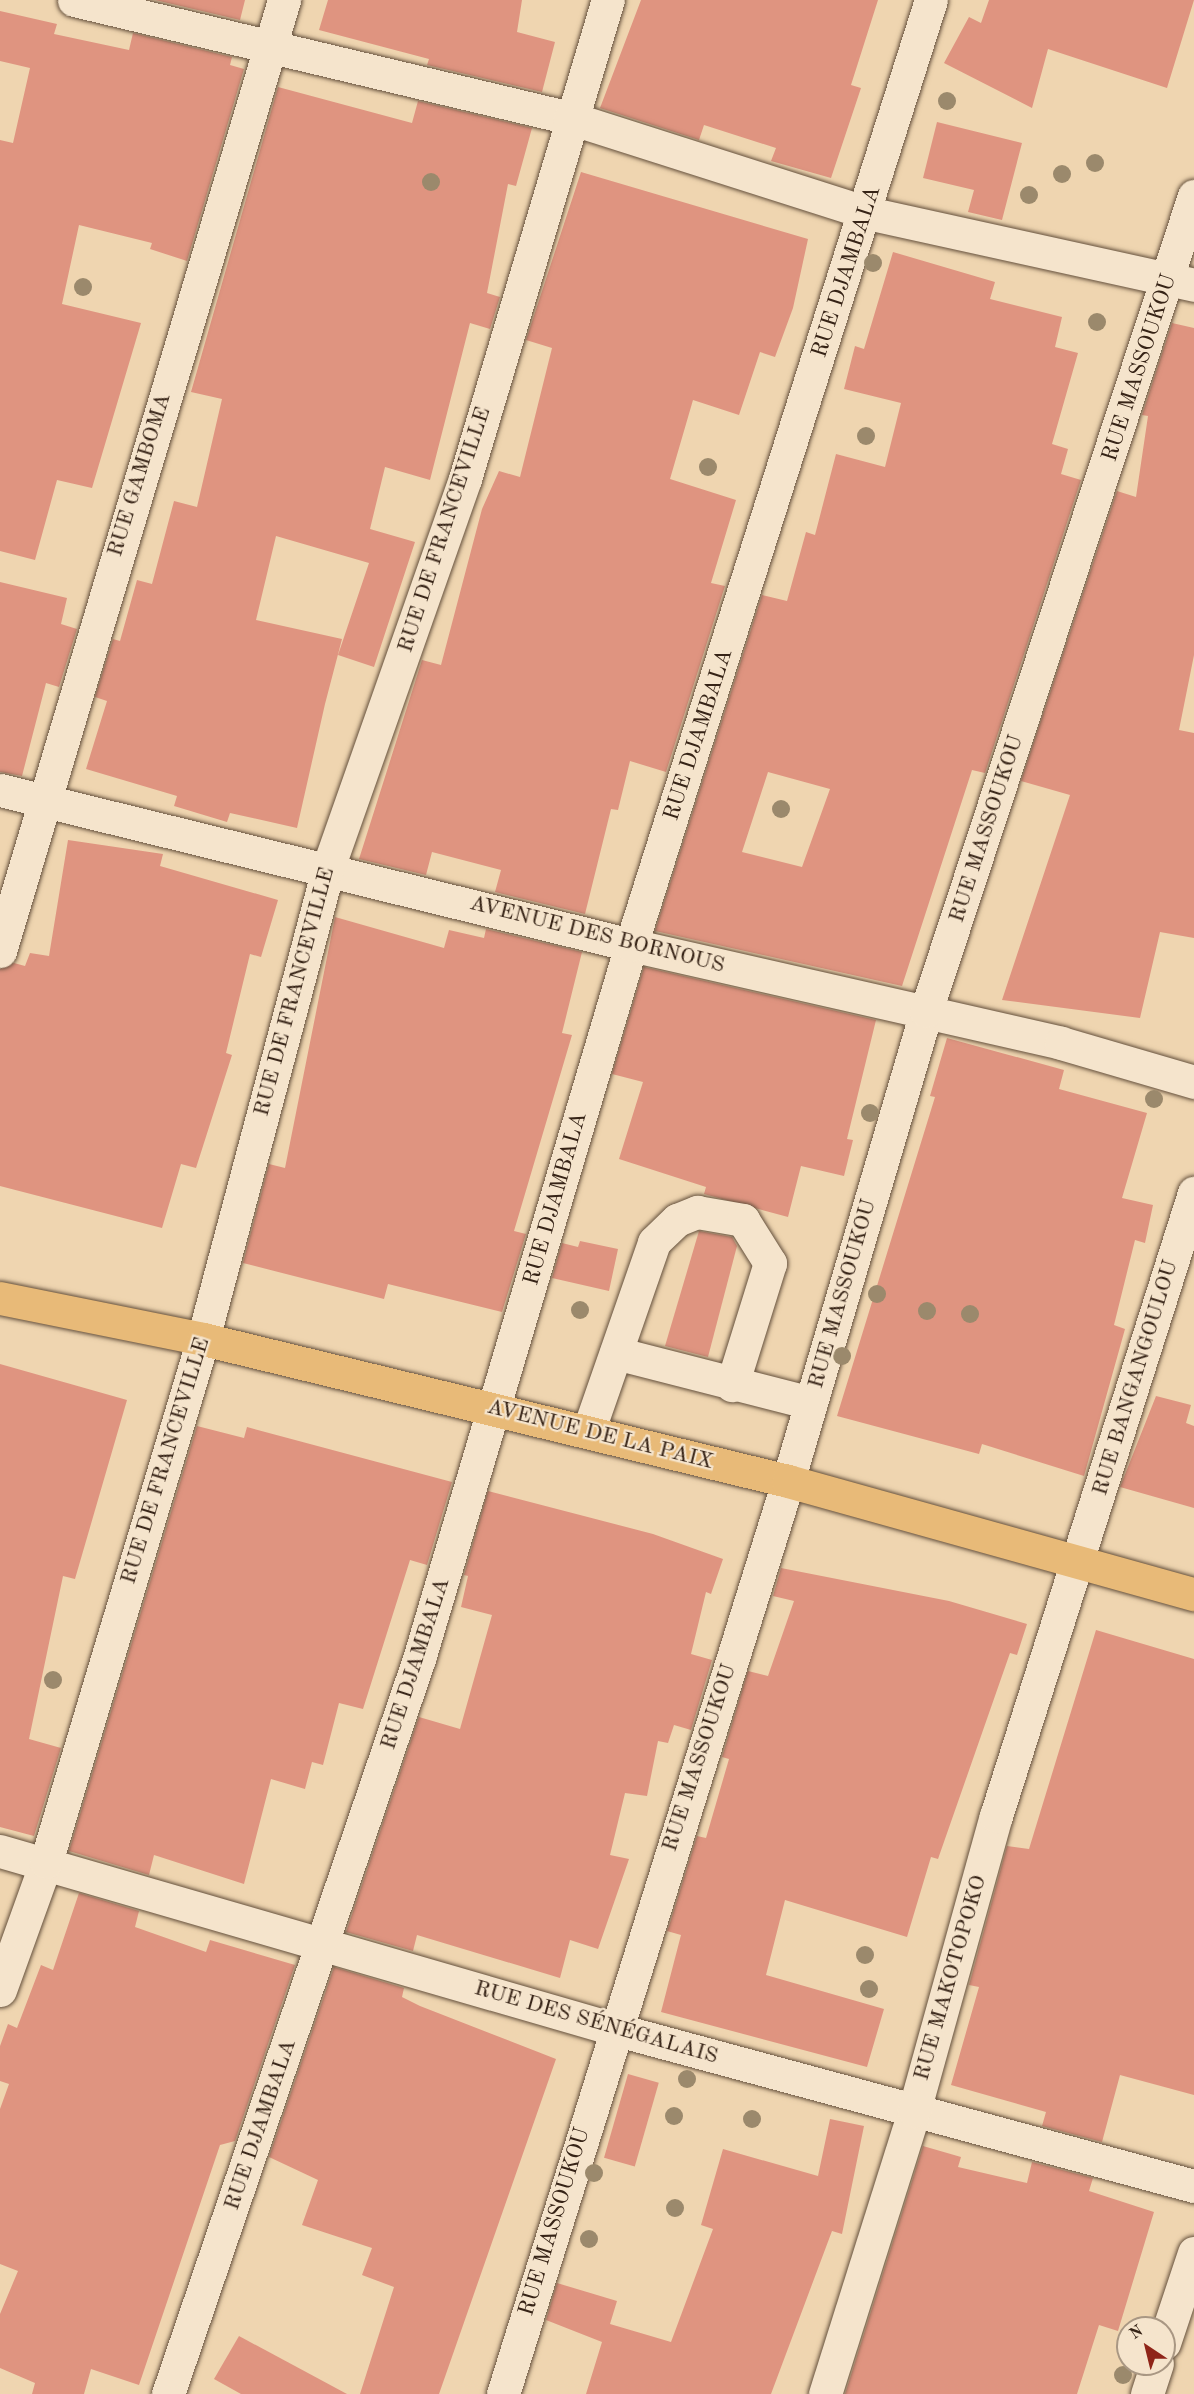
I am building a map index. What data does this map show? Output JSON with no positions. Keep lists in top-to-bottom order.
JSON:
{
  "streets": {
    "main road": ["AVENUE DE LA PAIX"],
    "street": [
      "RUE DJAMBALA",
      "RUE MASSOUKOU",
      "RUE GAMBOMA",
      "RUE DE FRANCEVILLE",
      "AVENUE DES BORNOUS",
      "RUE BANGANGOULOU",
      "RUE MAKOTOPOKO",
      "RUE DES SÉNÉGALAIS"
    ]
  },
  "crossings": [
    ["RUE DJAMBALA", "AVENUE DES BORNOUS"],
    ["RUE DJAMBALA", "AVENUE DE LA PAIX"],
    ["RUE DJAMBALA", "RUE DES SÉNÉGALAIS"],
    ["RUE MASSOUKOU", "AVENUE DES BORNOUS"],
    ["RUE MASSOUKOU", "AVENUE DE LA PAIX"],
    ["RUE MASSOUKOU", "RUE DES SÉNÉGALAIS"],
    ["RUE GAMBOMA", "AVENUE DES BORNOUS"],
    ["RUE DE FRANCEVILLE", "AVENUE DES BORNOUS"],
    ["RUE DE FRANCEVILLE", "AVENUE DE LA PAIX"],
    ["RUE DE FRANCEVILLE", "RUE DES SÉNÉGALAIS"],
    ["RUE BANGANGOULOU", "AVENUE DE LA PAIX"],
    ["RUE BANGANGOULOU", "RUE MAKOTOPOKO"],
    ["AVENUE DE LA PAIX", "RUE MAKOTOPOKO"],
    ["RUE MAKOTOPOKO", "RUE DES SÉNÉGALAIS"]
  ],
  "north": "top left"
}
